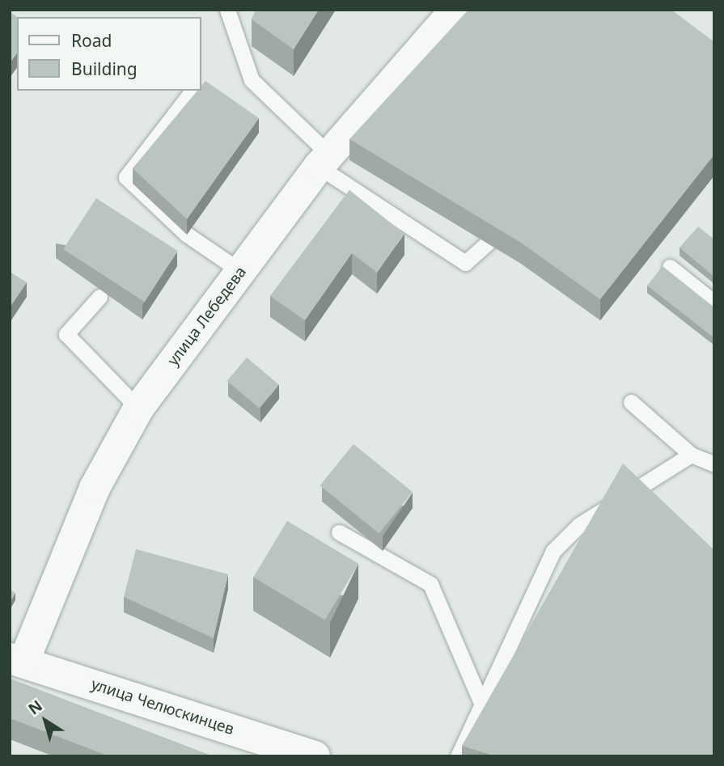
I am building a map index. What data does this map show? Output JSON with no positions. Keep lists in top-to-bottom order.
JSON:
{
  "streets": {
    "street": ["улица Лебедева", "улица Челюскинцев"]
  },
  "crossings": [
    ["улица Лебедева", "улица Челюскинцев"]
  ],
  "legend": ["Road", "Building"],
  "north": "top left"
}
